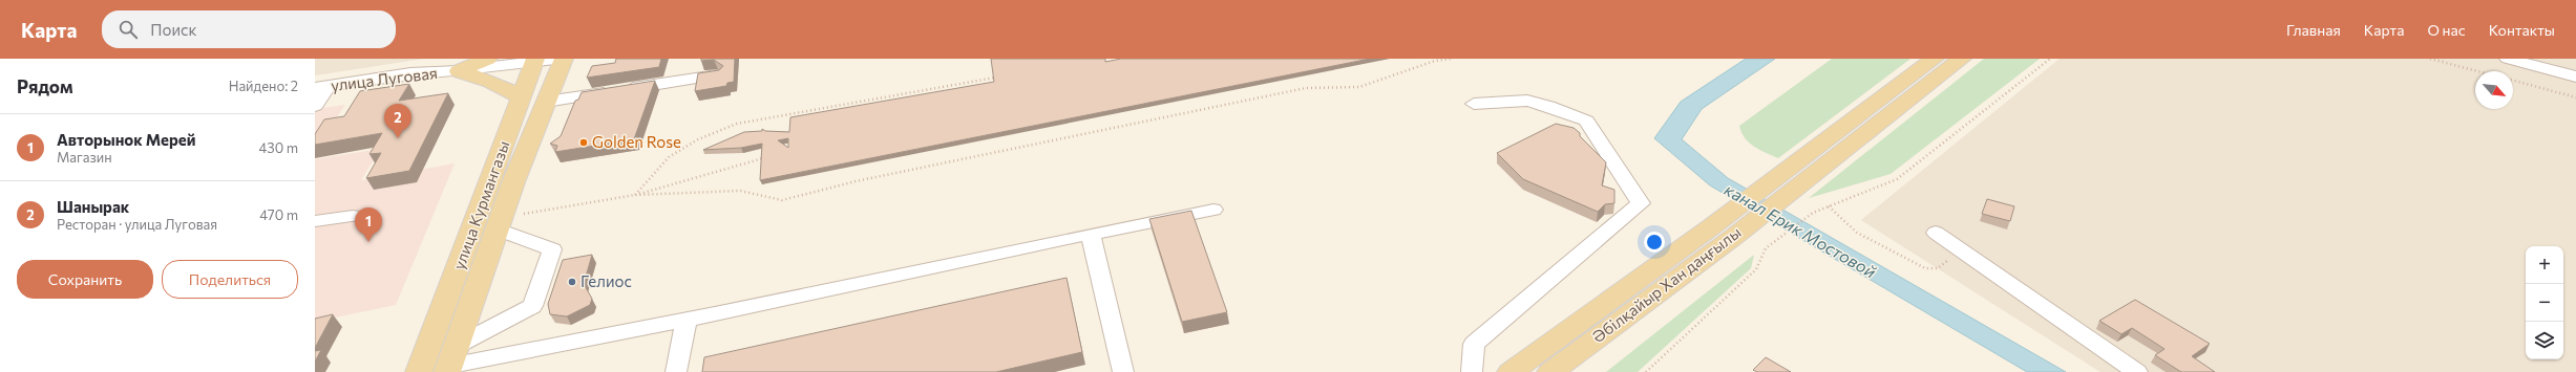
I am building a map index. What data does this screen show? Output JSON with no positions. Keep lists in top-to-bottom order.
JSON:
{
  "streets": {
    "main road": ["улица Курмангазы", "Әбілқайыр Хан даңғылы"],
    "street": ["улица Луговая"]
  },
  "crossings": [
    ["улица Луговая", "улица Курмангазы"]
  ],
  "water": ["канал Ерик Мостовой"],
  "places": ["Golden Rose", "Гелиос"],
  "north": "bottom right",
  "page": {
    "header": "Карта",
    "search": "Поиск",
    "nav": [
      "Главная",
      "Карта",
      "О нас",
      "Контакты"
    ],
    "heading": ["Рядом", "Найдено: 2"],
    "pins": ["2", "1"],
    "list": [
      {
        "mark": "1",
        "name": "Авторынок Мерей",
        "note": "Магазин",
        "value": "430 m"
      },
      {
        "mark": "2",
        "name": "Шанырак",
        "note": "Ресторан · улица Луговая",
        "value": "470 m"
      }
    ],
    "map_buttons": ["+", "−"],
    "buttons": ["Сохранить", "Поделиться"]
  }
}
